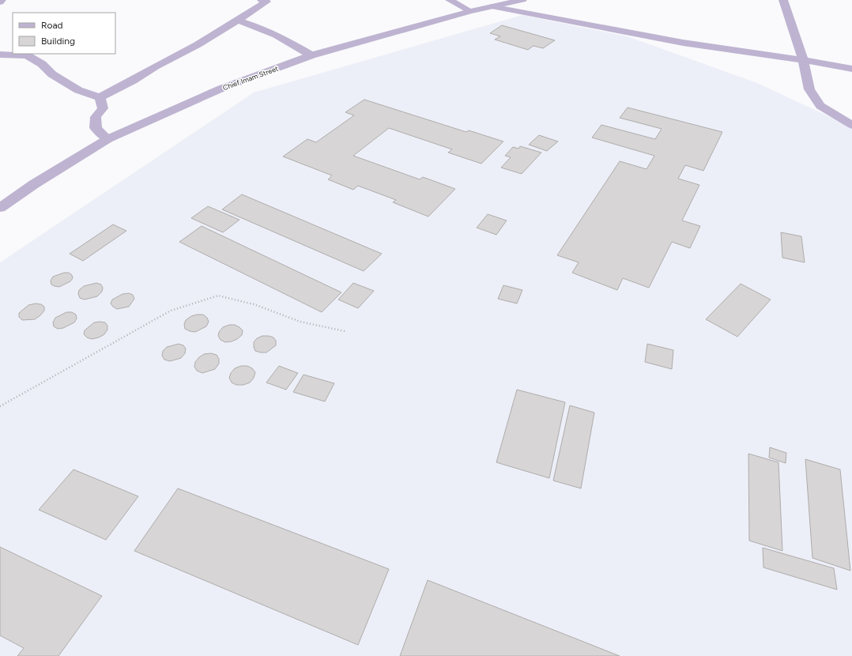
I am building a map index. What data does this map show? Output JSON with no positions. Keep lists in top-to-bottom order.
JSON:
{
  "streets": {
    "street": ["Chief Imam Street"]
  },
  "legend": ["Road", "Building"]
}
